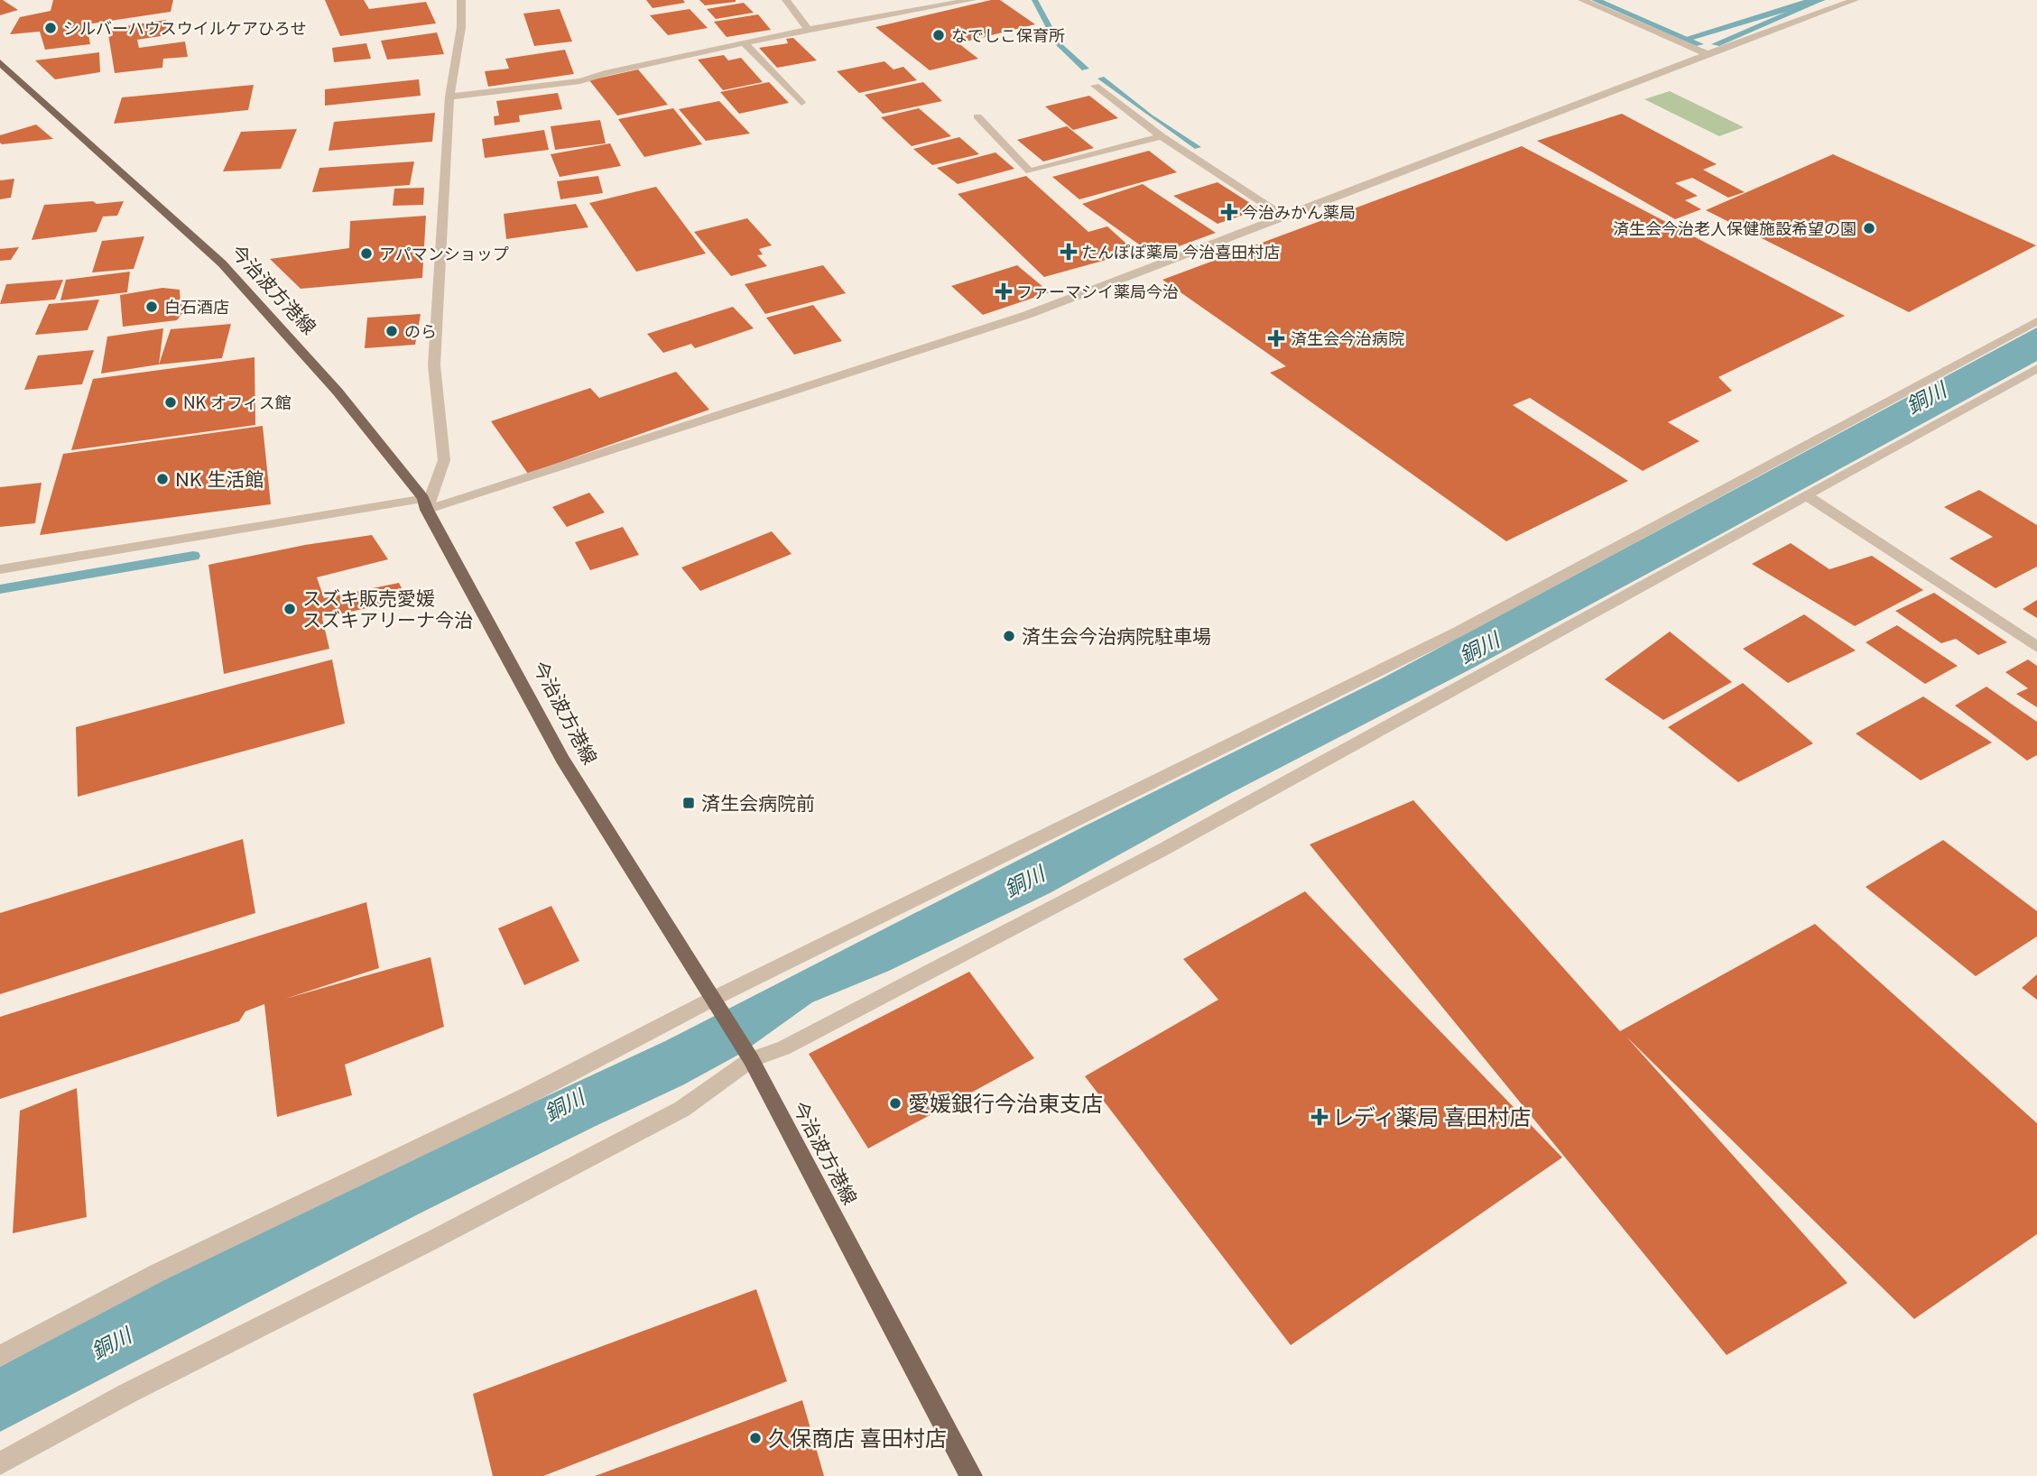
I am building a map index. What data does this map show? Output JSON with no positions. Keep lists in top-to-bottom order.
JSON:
{
  "streets": {
    "main road": ["今治波方港線"]
  },
  "water": ["銅川"],
  "places": {
    "other": [
      "シルバーハウスウイルケアひろせ",
      "なでしこ保育所",
      "済生会今治老人保健施設希望の園",
      "アパマンショップ",
      "白石酒店",
      "のら",
      "NK オフィス館",
      "NK 生活館",
      "スズキ販売愛媛 スズキアリーナ今治",
      "済生会今治病院駐車場",
      "愛媛銀行今治東支店",
      "久保商店 喜田村店"
    ],
    "health": [
      "今治みかん薬局",
      "たんぽぽ薬局 今治喜田村店",
      "ファーマシイ薬局今治",
      "済生会今治病院",
      "レディ薬局 喜田村店"
    ],
    "transit": ["済生会病院前"]
  }
}
